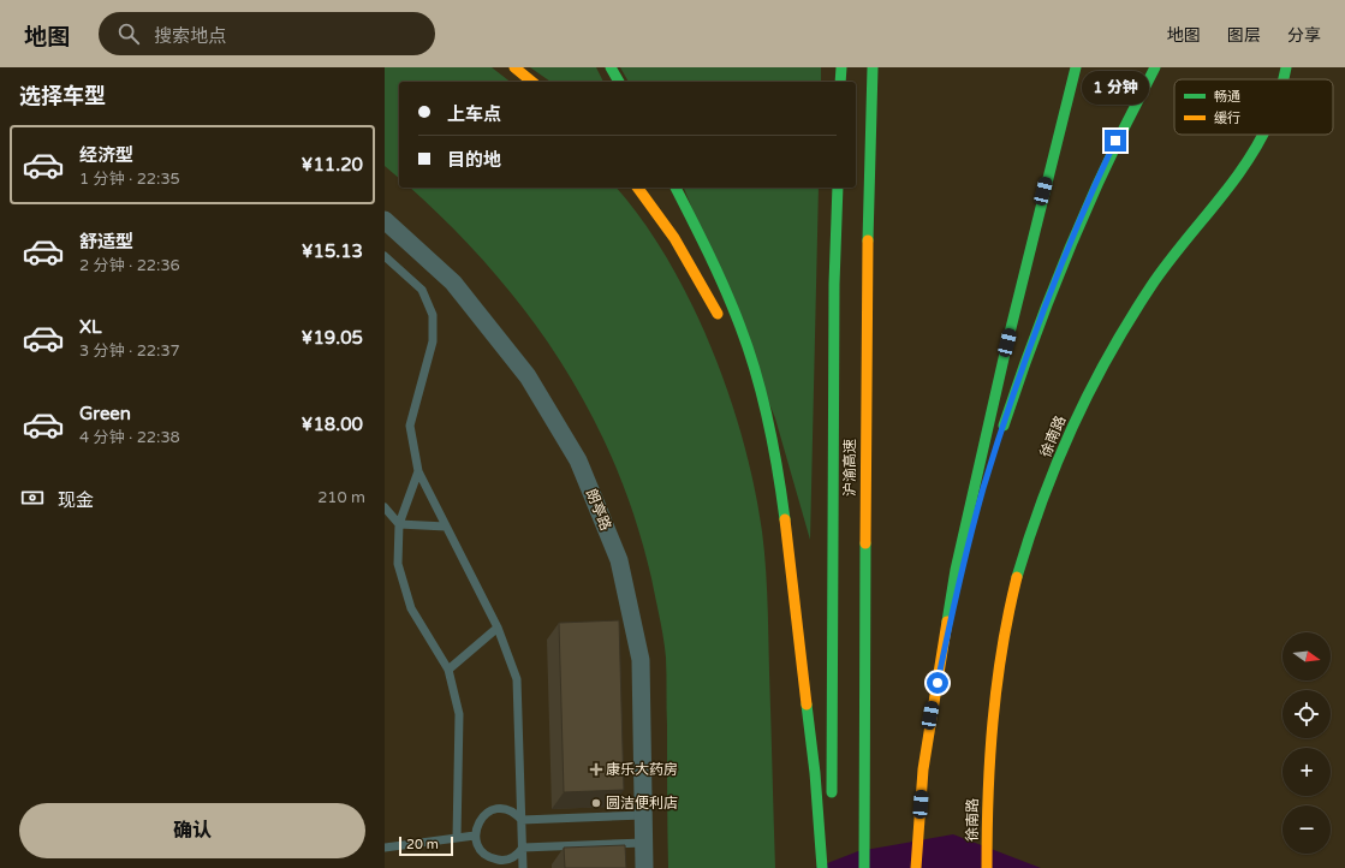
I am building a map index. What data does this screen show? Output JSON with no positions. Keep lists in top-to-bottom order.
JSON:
{
  "streets": {
    "main road": ["徐南路", "沪渝高速"],
    "street": ["朗亭路"]
  },
  "places": {
    "health": ["康乐大药房"],
    "other": ["圆洁便利店"]
  },
  "legend": ["畅通", "缓行"],
  "scale_bar": "20 m",
  "north": "right",
  "page": {
    "header": "地图",
    "search": "搜索地点",
    "nav": ["地图", "图层", "分享"],
    "heading": "选择车型",
    "bubble": "1 分钟",
    "banner": ["上车点", "目的地"],
    "list": [
      {
        "name": "经济型",
        "note": "1 分钟 · 22:35",
        "value": "¥11.20"
      },
      {
        "name": "舒适型",
        "note": "2 分钟 · 22:36",
        "value": "¥15.13"
      },
      {
        "name": "XL",
        "note": "3 分钟 · 22:37",
        "value": "¥19.05"
      },
      {
        "name": "Green",
        "note": "4 分钟 · 22:38",
        "value": "¥18.00"
      }
    ],
    "pay": ["现金", "210 m"],
    "map_buttons": ["+", "−"],
    "buttons": "确认",
    "scale": "20 m"
  }
}
